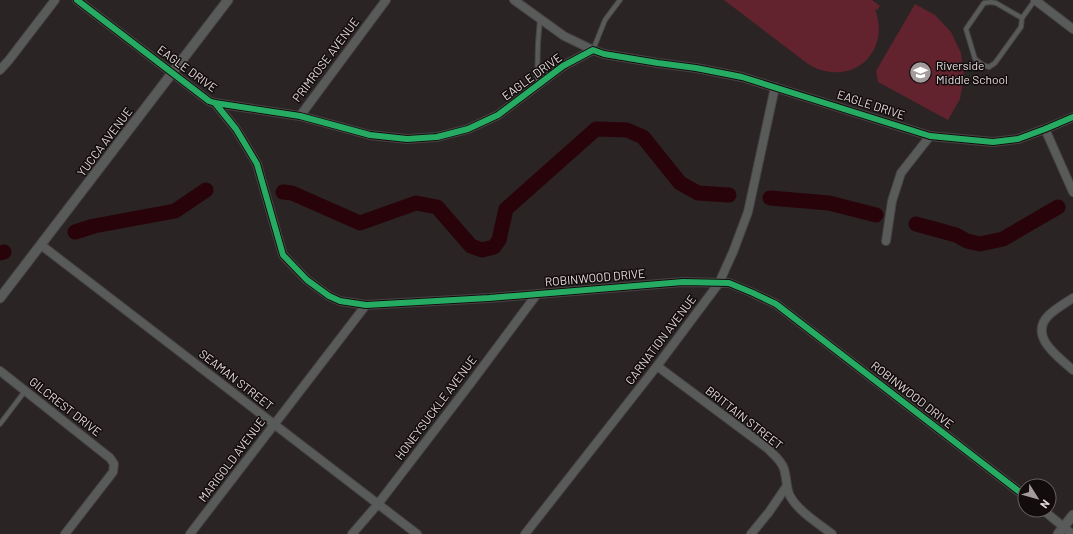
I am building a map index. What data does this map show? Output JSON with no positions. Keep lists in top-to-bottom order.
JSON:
{
  "streets": {
    "street": [
      "PRIMROSE AVENUE",
      "EAGLE DRIVE",
      "YUCCA AVENUE",
      "ROBINWOOD DRIVE",
      "CARNATION AVENUE",
      "SEAMAN STREET",
      "GILCREST DRIVE",
      "HONEYSUCKLE AVENUE",
      "BRITTAIN STREET",
      "MARIGOLD AVENUE"
    ]
  },
  "crossings": [
    ["PRIMROSE AVENUE", "EAGLE DRIVE"],
    ["EAGLE DRIVE", "YUCCA AVENUE"],
    ["EAGLE DRIVE", "ROBINWOOD DRIVE"],
    ["EAGLE DRIVE", "CARNATION AVENUE"],
    ["YUCCA AVENUE", "SEAMAN STREET"],
    ["ROBINWOOD DRIVE", "CARNATION AVENUE"],
    ["ROBINWOOD DRIVE", "HONEYSUCKLE AVENUE"],
    ["ROBINWOOD DRIVE", "MARIGOLD AVENUE"],
    ["CARNATION AVENUE", "BRITTAIN STREET"],
    ["SEAMAN STREET", "HONEYSUCKLE AVENUE"],
    ["SEAMAN STREET", "MARIGOLD AVENUE"]
  ],
  "places": {
    "school or university": ["Riverside Middle School"]
  },
  "north": "bottom right"
}
